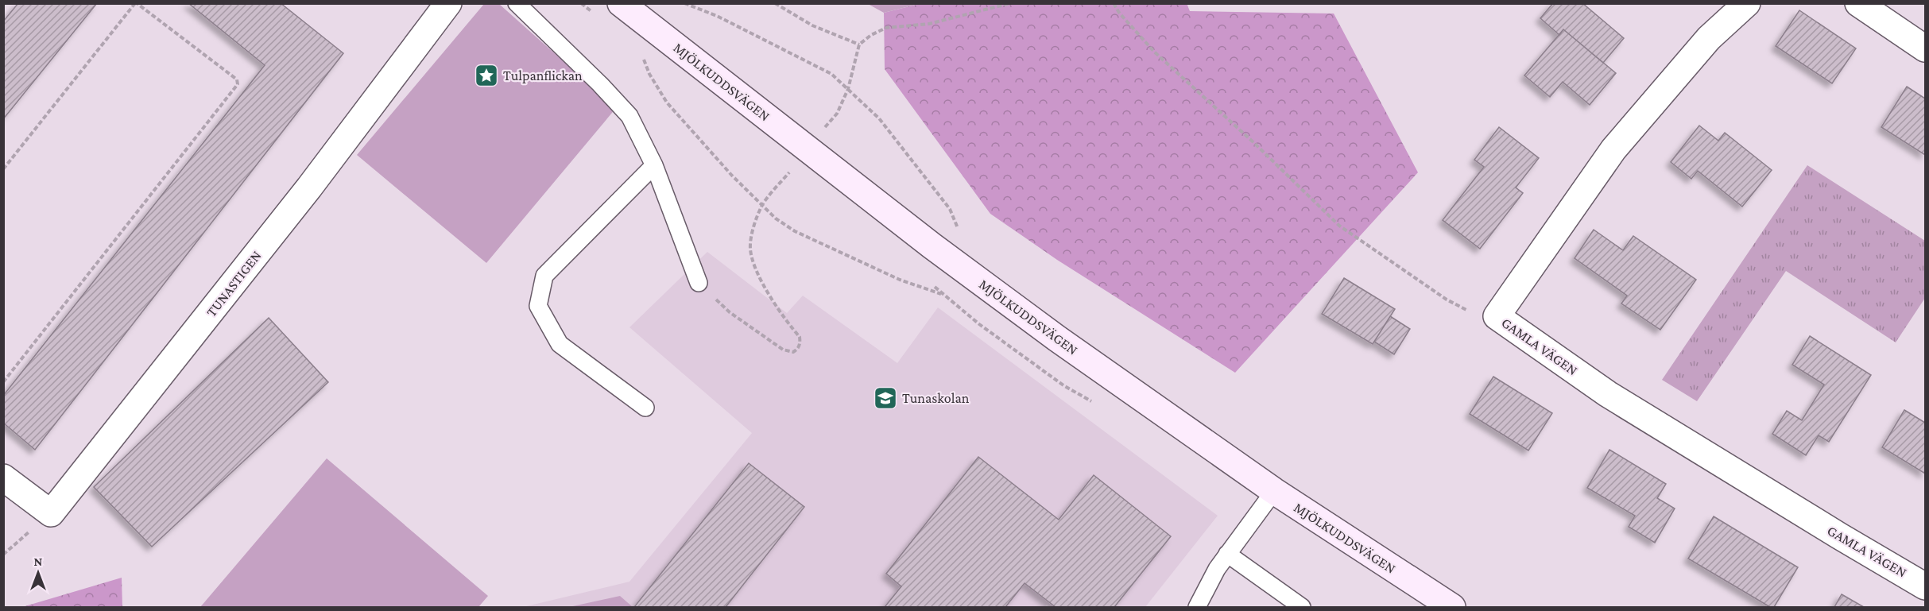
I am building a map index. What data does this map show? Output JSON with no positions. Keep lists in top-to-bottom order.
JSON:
{
  "streets": {
    "street": ["MJÖLKUDDSVÄGEN", "TUNASTIGEN", "GAMLA VÄGEN"]
  },
  "places": {
    "place": ["Tulpanflickan"],
    "school or university": ["Tunaskolan"]
  },
  "north": "top"
}
